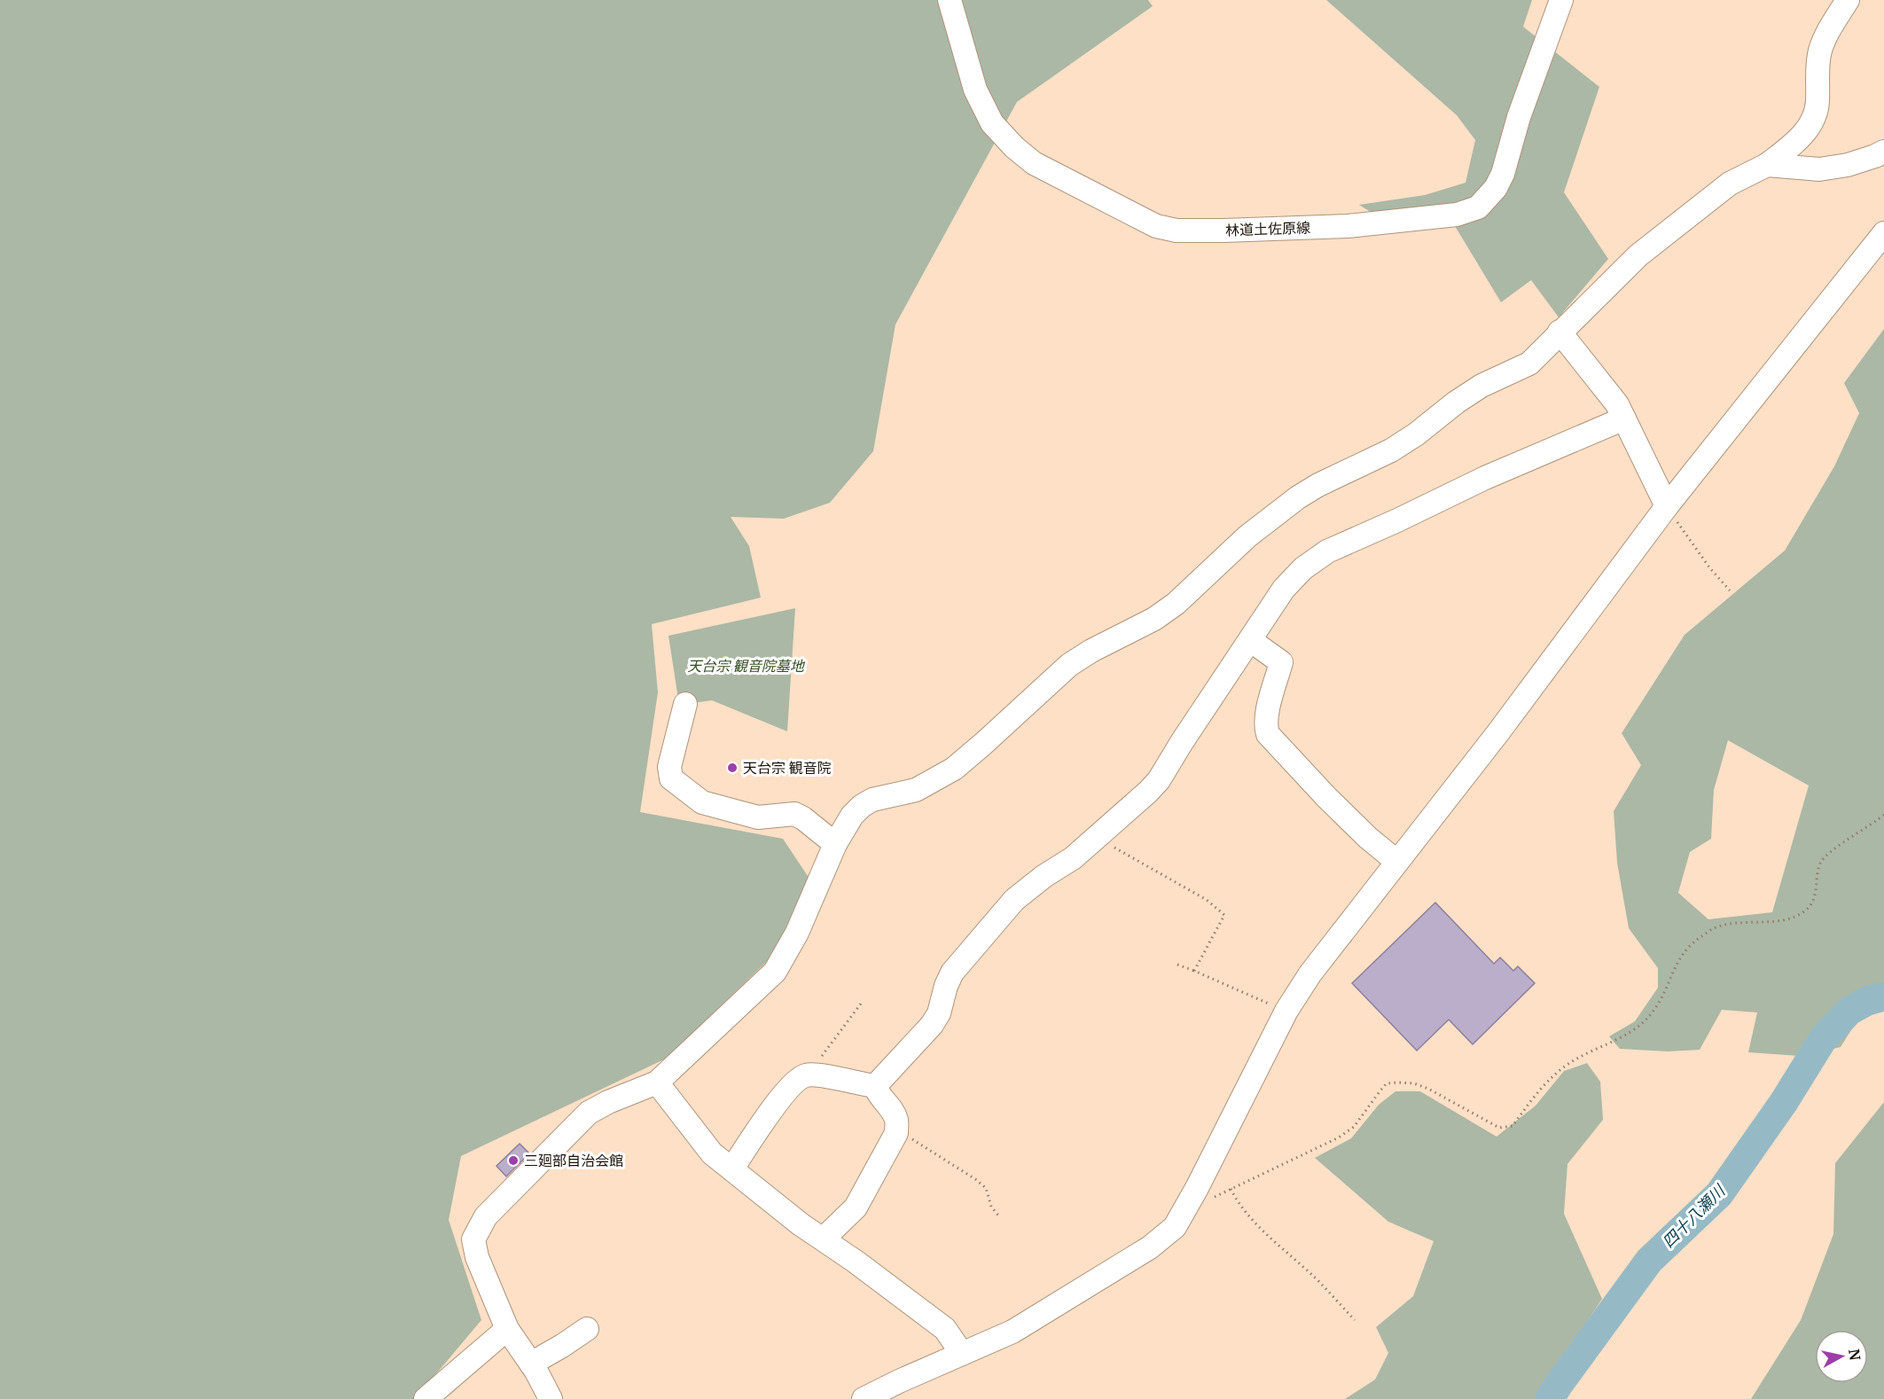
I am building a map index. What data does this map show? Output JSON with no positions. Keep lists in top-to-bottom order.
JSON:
{
  "streets": {
    "street": ["林道土佐原線"]
  },
  "water": ["四十八瀬川"],
  "parks": ["天台宗 観音院墓地"],
  "places": ["天台宗 観音院", "三廻部自治会館"],
  "north": "right"
}
